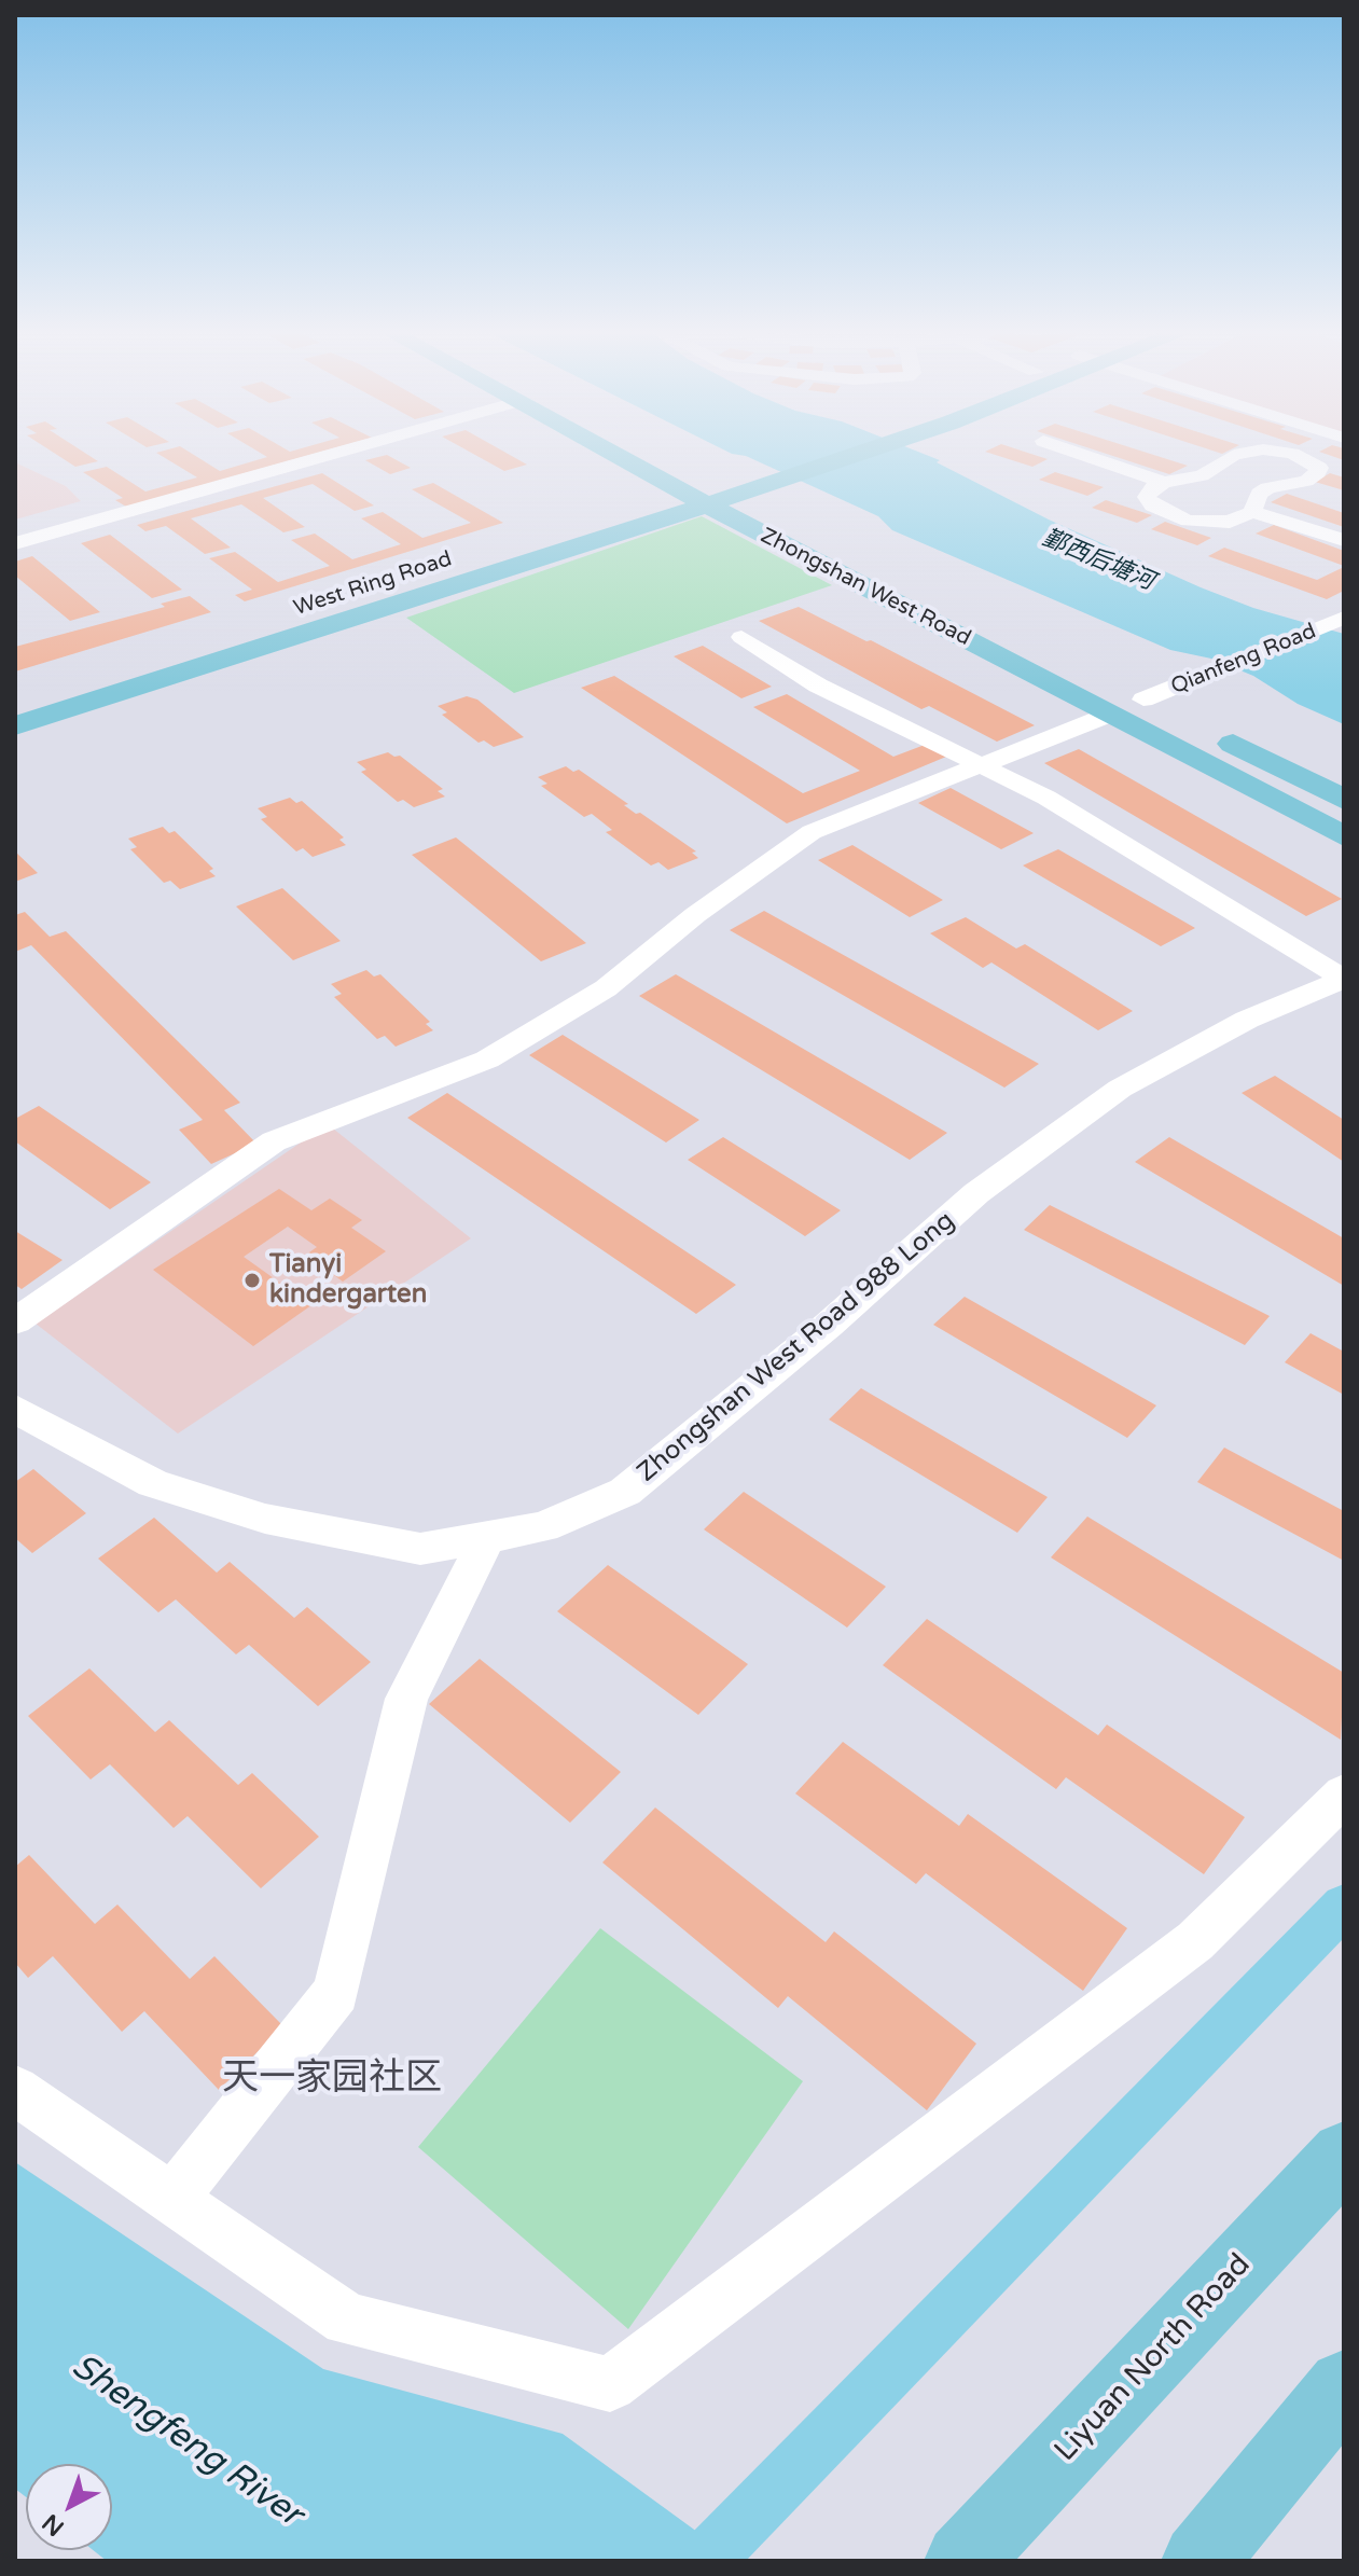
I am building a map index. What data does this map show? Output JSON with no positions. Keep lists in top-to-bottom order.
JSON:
{
  "streets": {
    "main road": ["West Ring Road", "Zhongshan West Road", "Liyuan North Road"],
    "street": ["Qianfeng Road", "Zhongshan West Road 988 Long"]
  },
  "crossings": [
    ["West Ring Road", "Zhongshan West Road"],
    ["Zhongshan West Road", "Qianfeng Road"]
  ],
  "districts": ["天一家园社区"],
  "water": ["鄞西后塘河", "Shengfeng River"],
  "places": ["Tianyi kindergarten"],
  "north": "bottom left"
}
